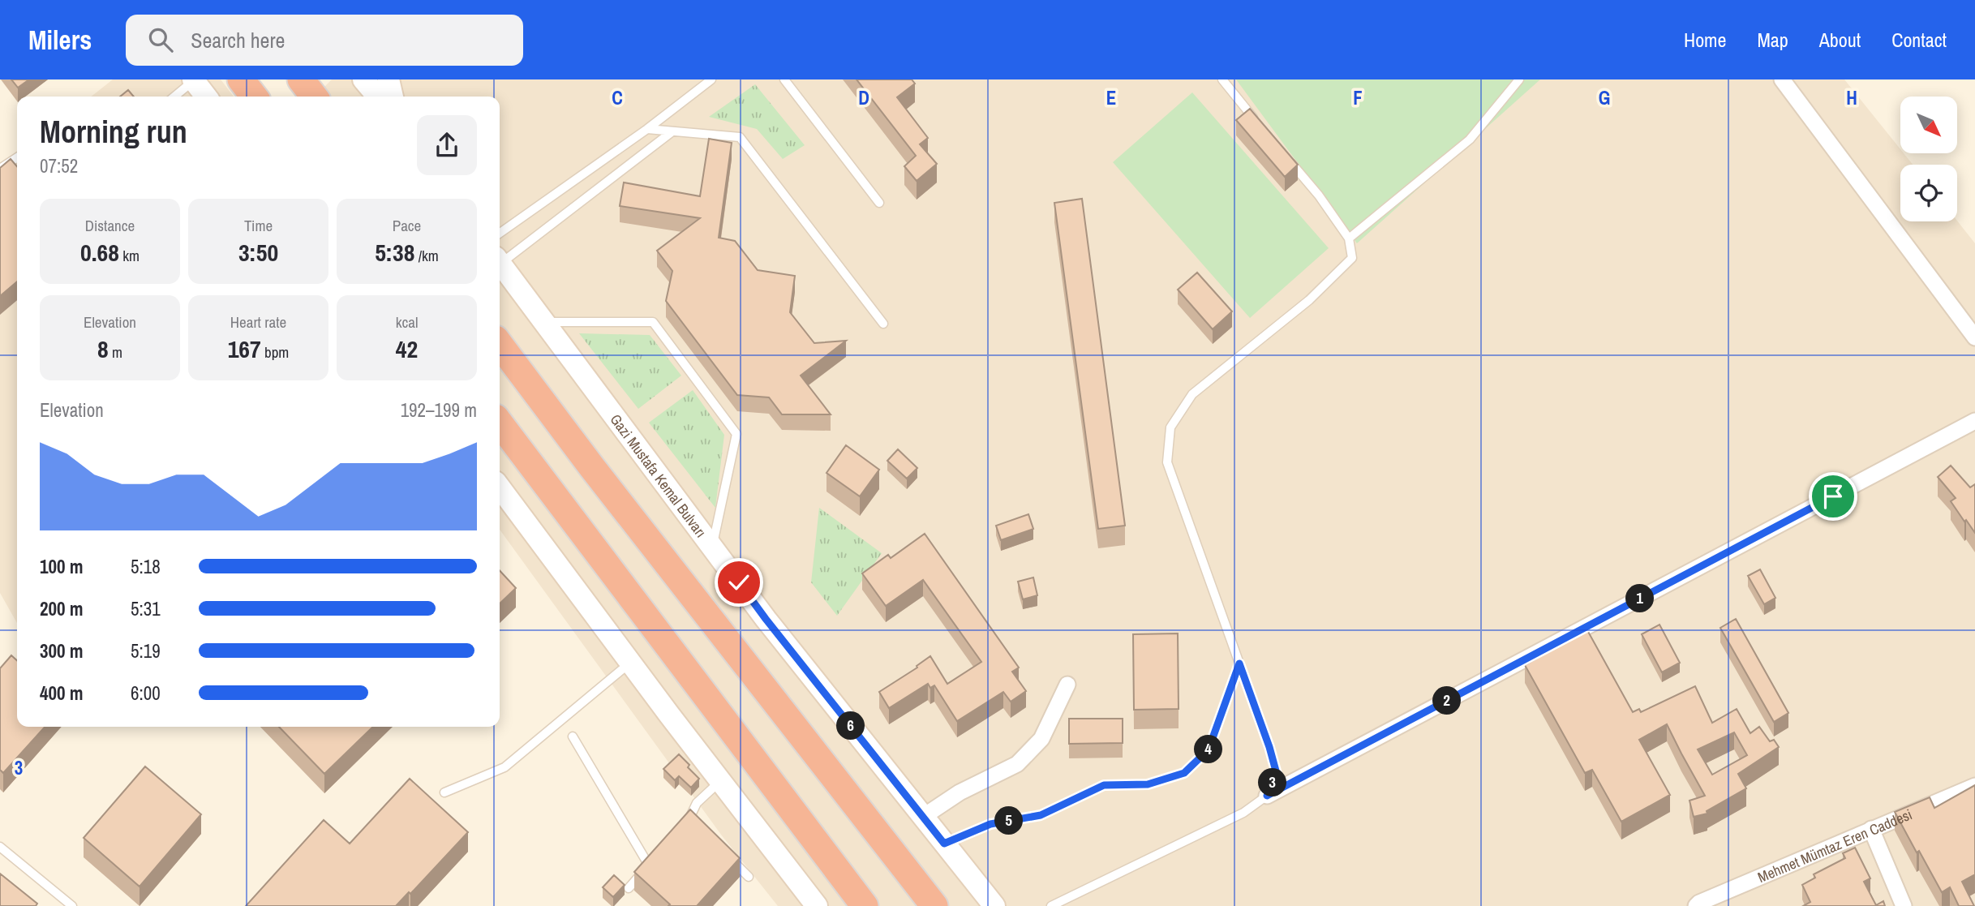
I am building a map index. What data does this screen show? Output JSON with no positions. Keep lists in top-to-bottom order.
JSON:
{
  "streets": {
    "street": ["Gazi Mustafa Kemal Bulvarı", "Mehmet Mümtaz Eren Caddesi"]
  },
  "north": "bottom right",
  "page": {
    "header": "Milers",
    "search": "Search here",
    "nav": [
      "Home",
      "Map",
      "About",
      "Contact"
    ],
    "heading": ["Morning run", "07:52"],
    "stats": [
      ["Distance", "0.68 km"],
      ["Time", "3:50"],
      ["Pace", "5:38 /km"],
      ["Elevation", "8 m"],
      ["Heart rate", "167 bpm"],
      ["kcal", "42"]
    ],
    "chart": ["Elevation", "192–199 m"],
    "list": [
      {
        "name": "100 m",
        "note": "5:18"
      },
      {
        "name": "200 m",
        "note": "5:31"
      },
      {
        "name": "300 m",
        "note": "5:19"
      },
      {
        "name": "400 m",
        "note": "6:00"
      }
    ],
    "pins": [
      "1",
      "2",
      "6",
      "4",
      "3",
      "5"
    ]
  },
  "grid": {
    "columns": [
      "C",
      "D",
      "E",
      "F",
      "G",
      "H"
    ],
    "rows": ["3"]
  }
}
